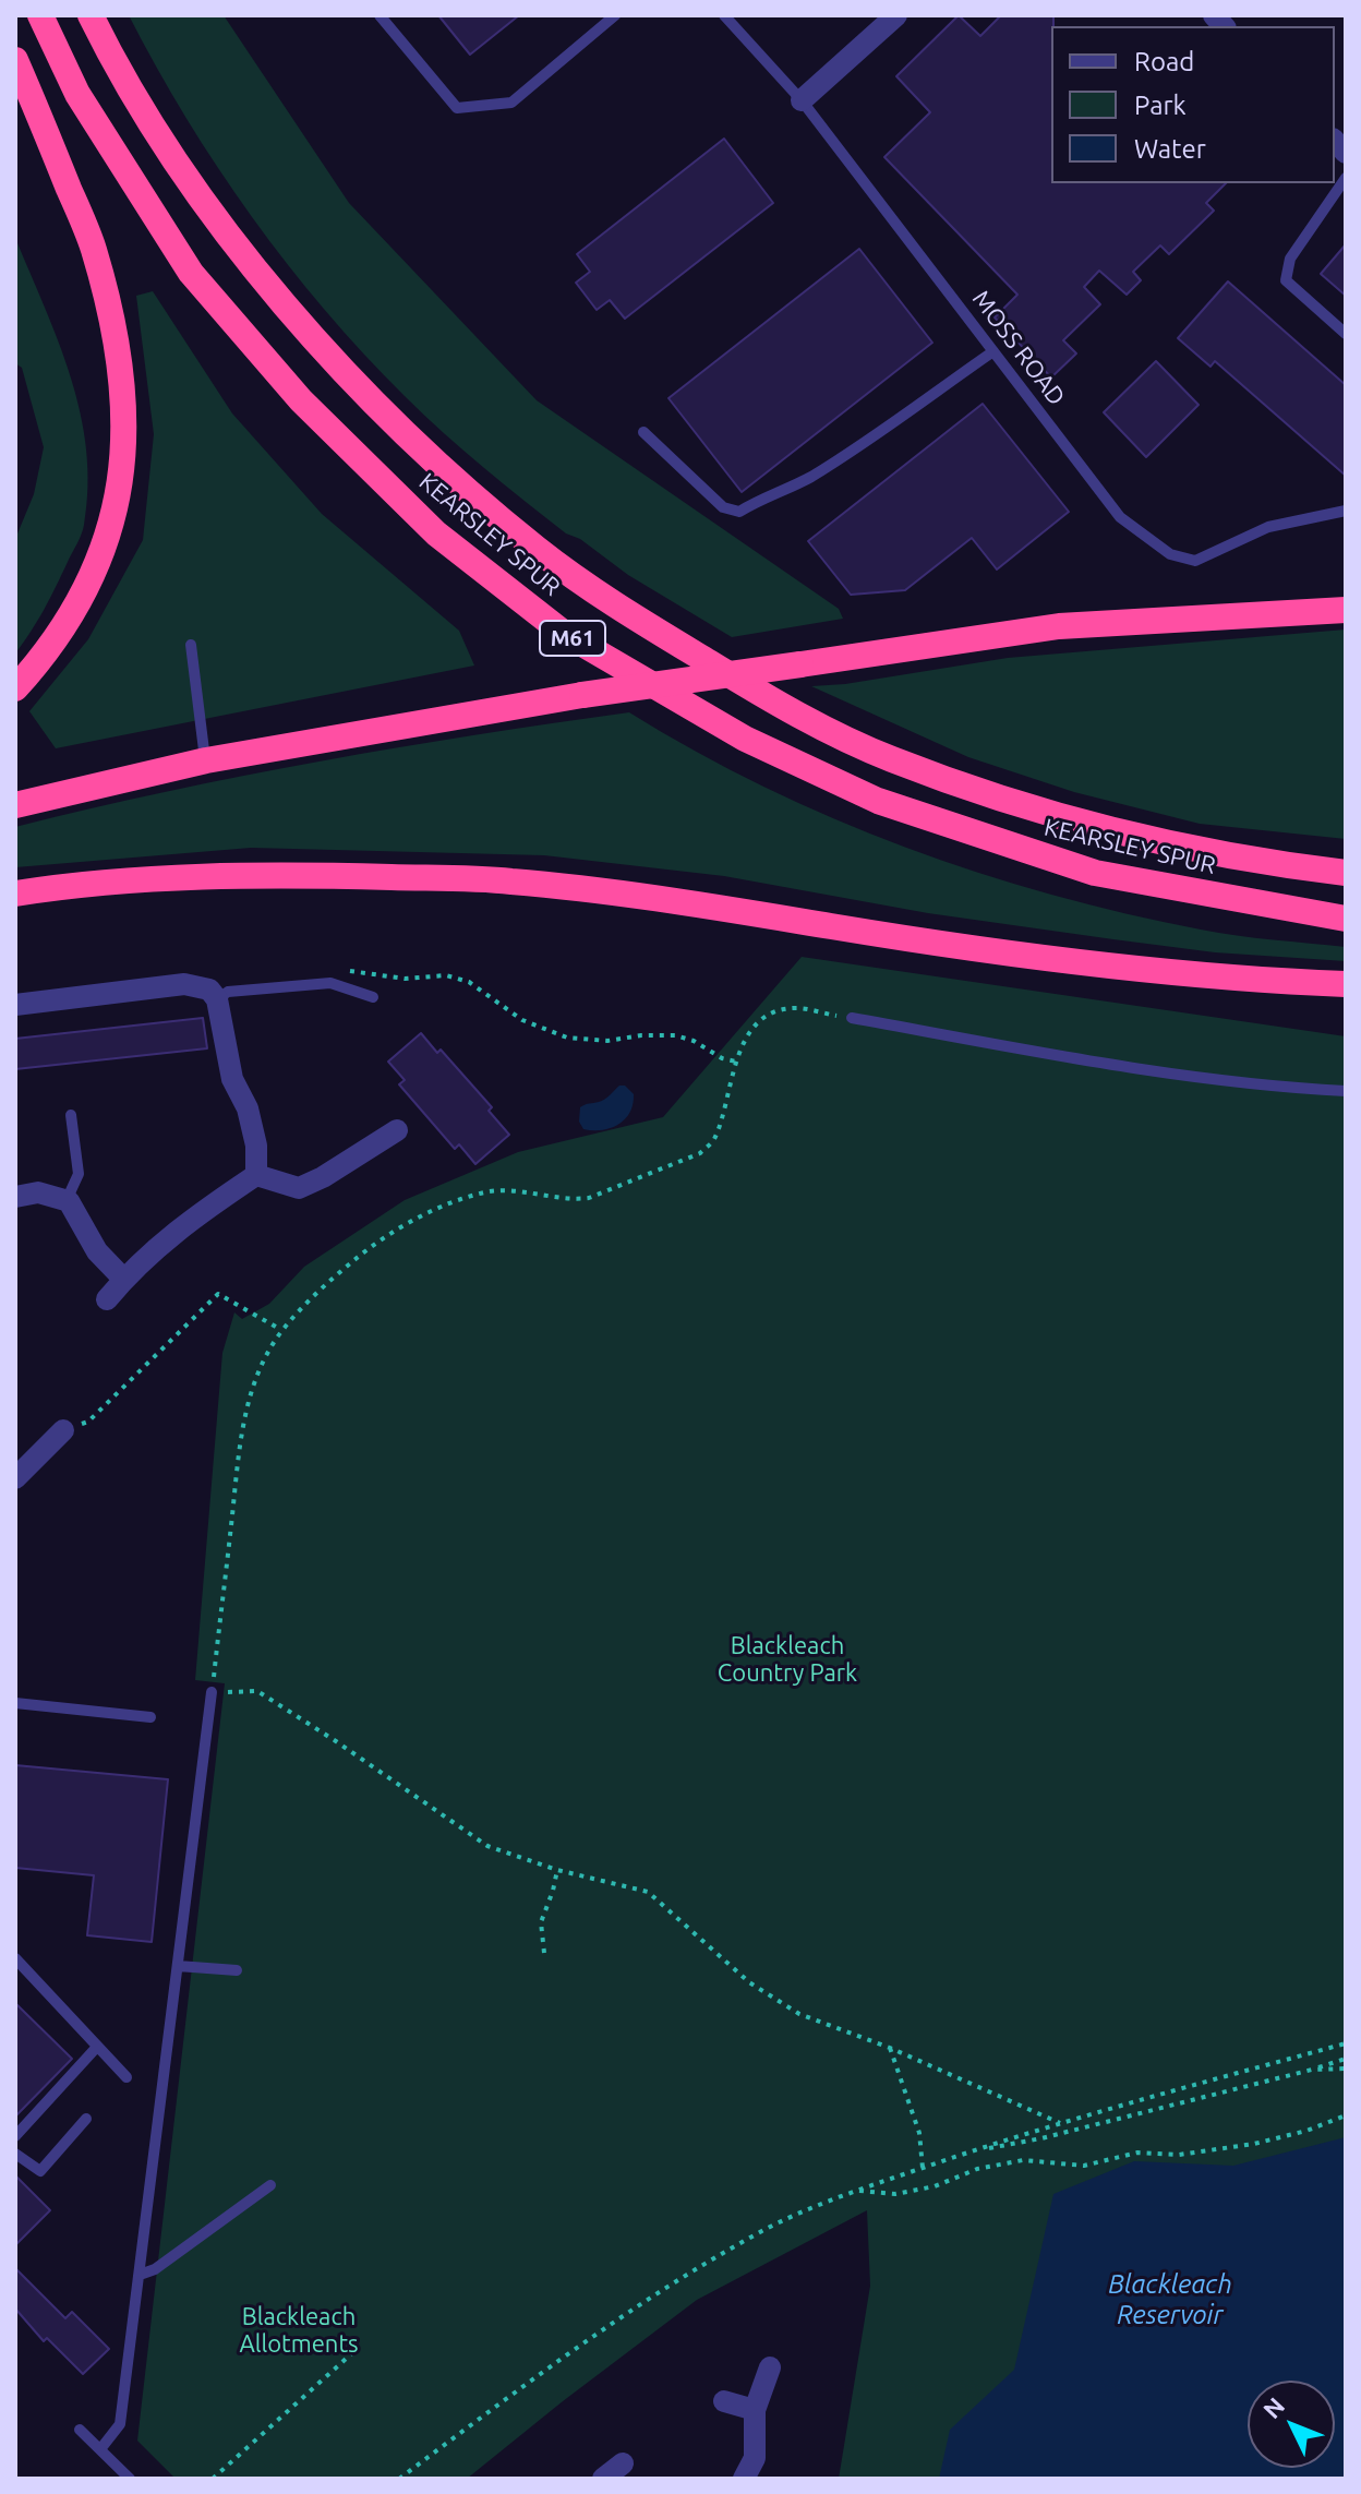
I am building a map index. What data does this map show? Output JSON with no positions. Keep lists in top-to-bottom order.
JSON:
{
  "streets": {
    "highway": ["KEARSLEY SPUR", "M61"],
    "lane": ["MOSS ROAD"]
  },
  "water": ["Blackleach Reservoir"],
  "parks": ["Blackleach Country Park", "Blackleach Allotments"],
  "legend": ["Road", "Park", "Water"],
  "north": "top left"
}
